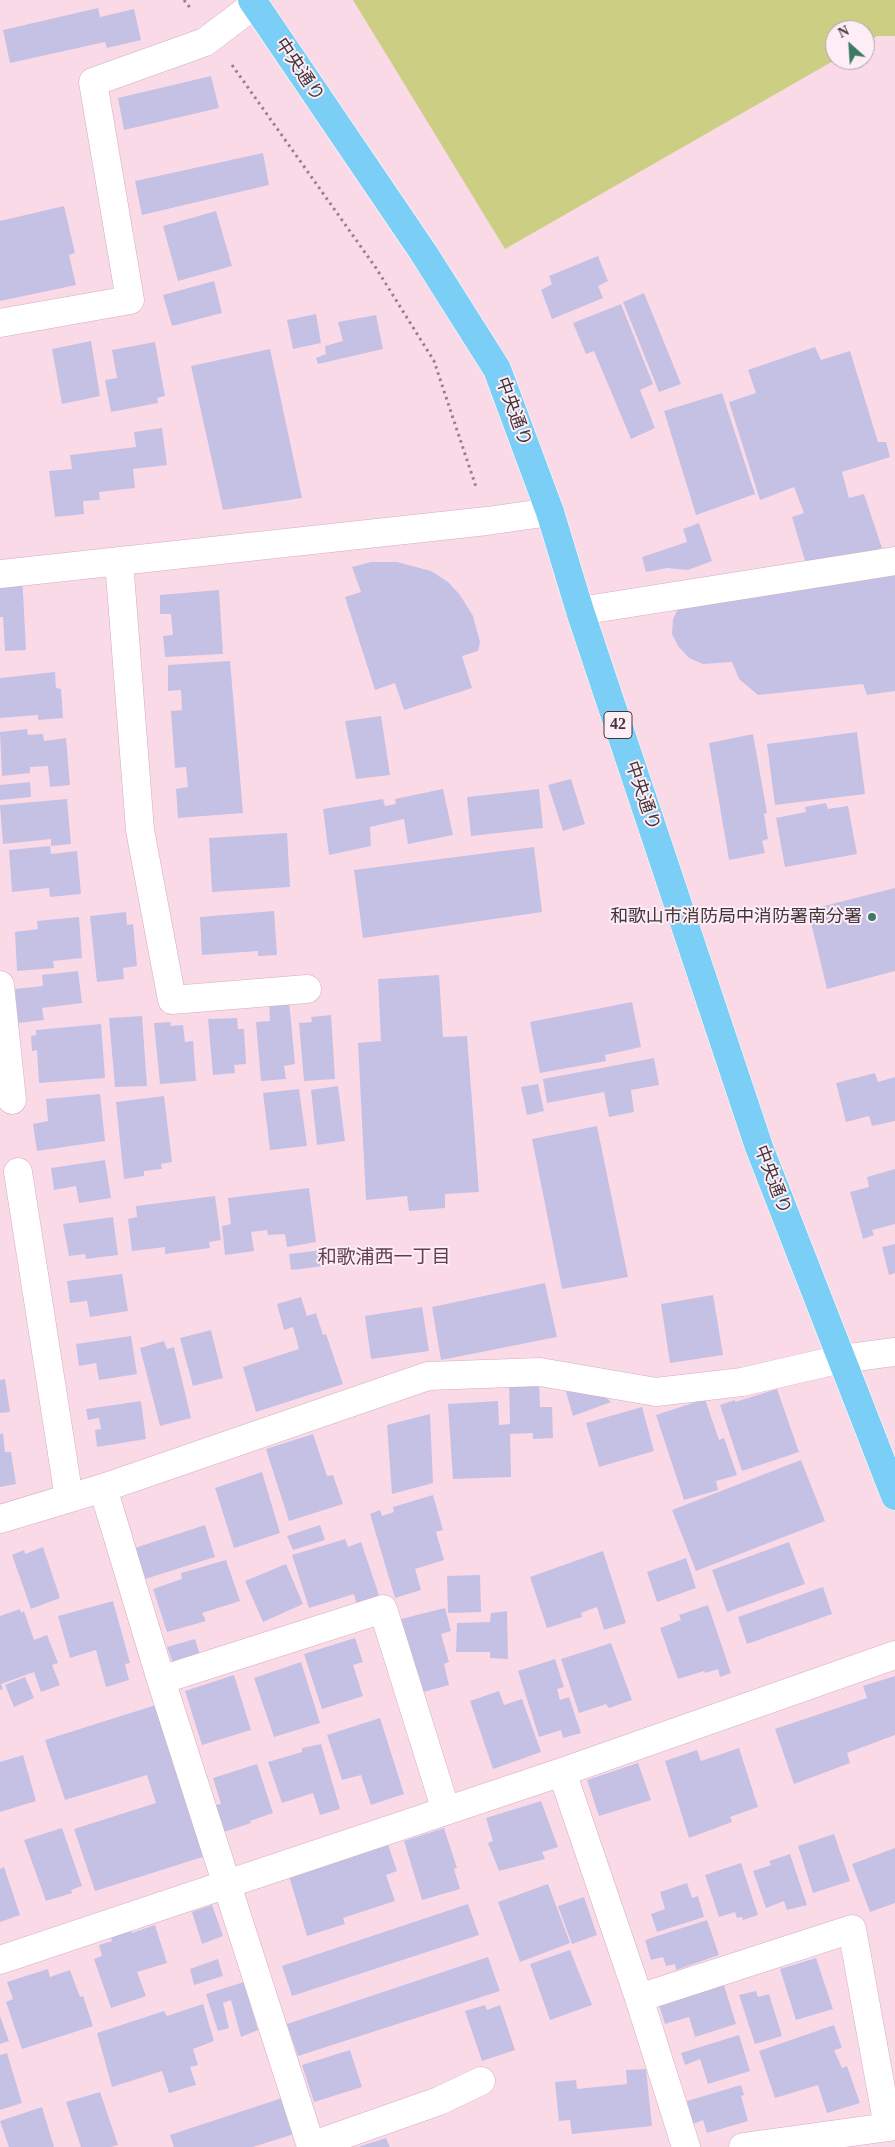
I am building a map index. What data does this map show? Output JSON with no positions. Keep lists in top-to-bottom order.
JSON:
{
  "streets": {
    "highway": ["中央通り", "42"]
  },
  "districts": ["和歌浦西一丁目"],
  "places": ["和歌山市消防局中消防署南分署"],
  "north": "top left"
}
